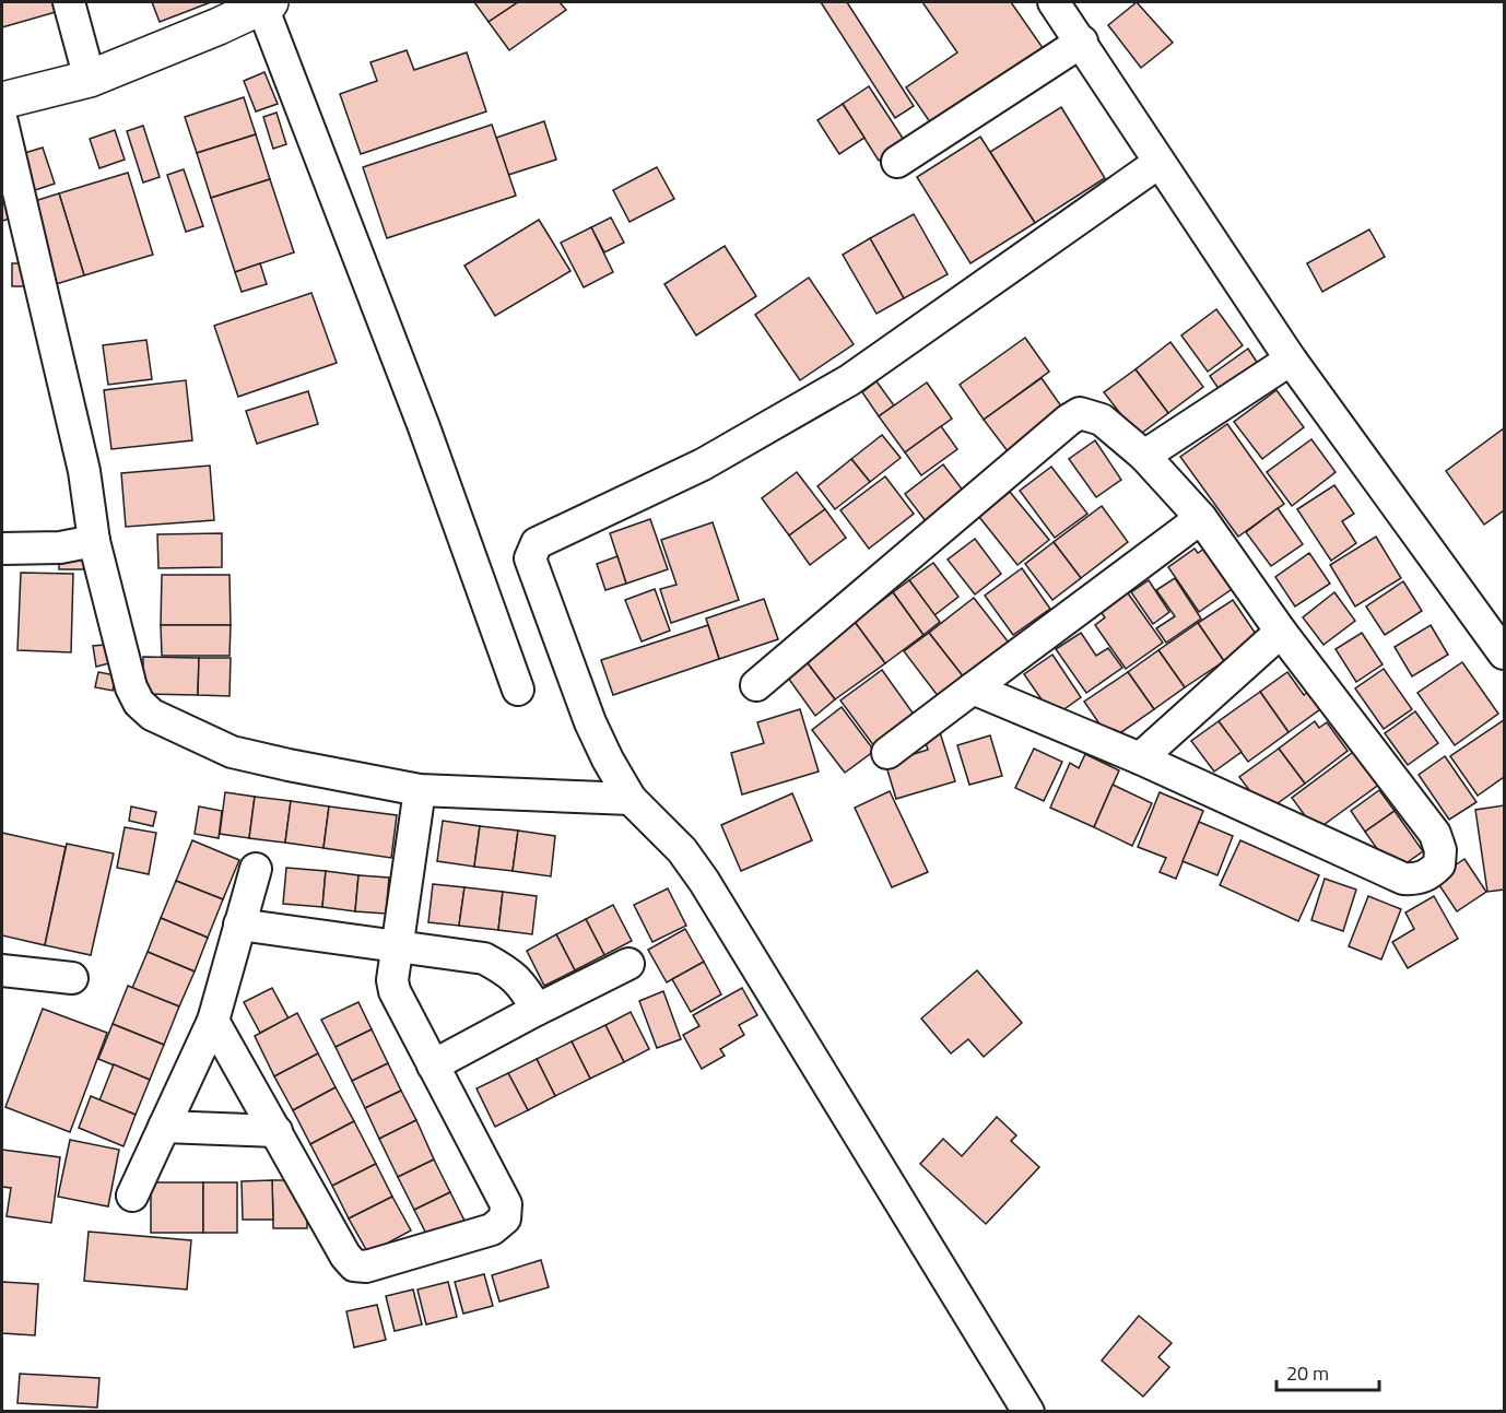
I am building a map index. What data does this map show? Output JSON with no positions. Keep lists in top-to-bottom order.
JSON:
{
  "scale_bar": "20 m"
}
